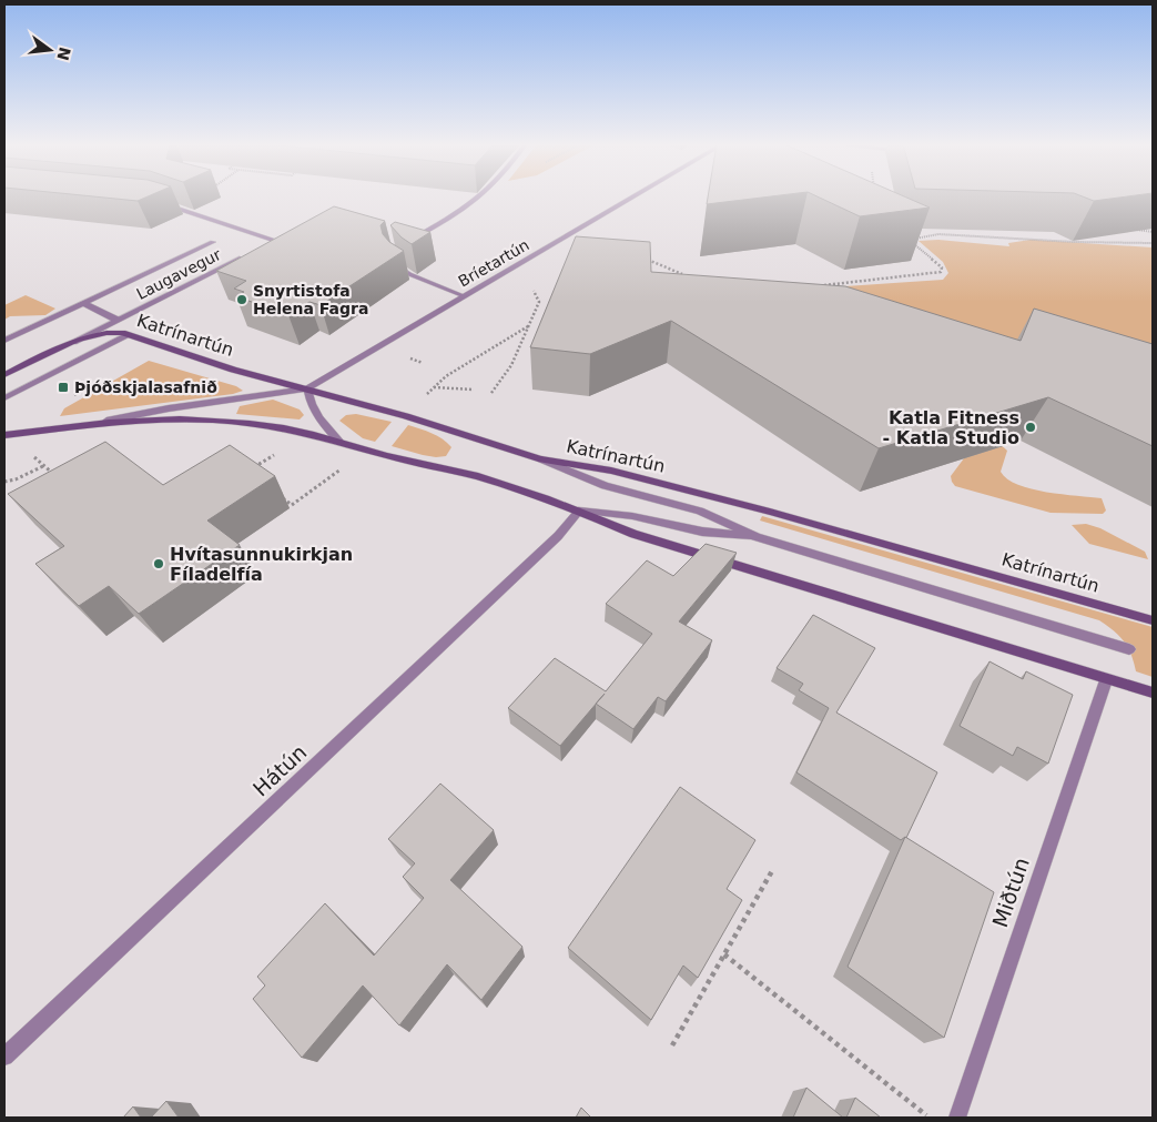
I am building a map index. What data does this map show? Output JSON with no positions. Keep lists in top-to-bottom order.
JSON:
{
  "streets": {
    "main road": ["Laugavegur", "Katrínartún"],
    "street": ["Bríetartún", "Hátún", "Miðtún"]
  },
  "crossings": [
    ["Bríetartún", "Katrínartún"],
    ["Laugavegur", "Katrínartún"]
  ],
  "places": {
    "other": ["Snyrtistofa Helena Fagra", "Katla Fitness - Katla Studio", "Hvítasunnukirkjan Fíladelfía"],
    "transit": ["Þjóðskjalasafnið"]
  },
  "north": "right"
}
